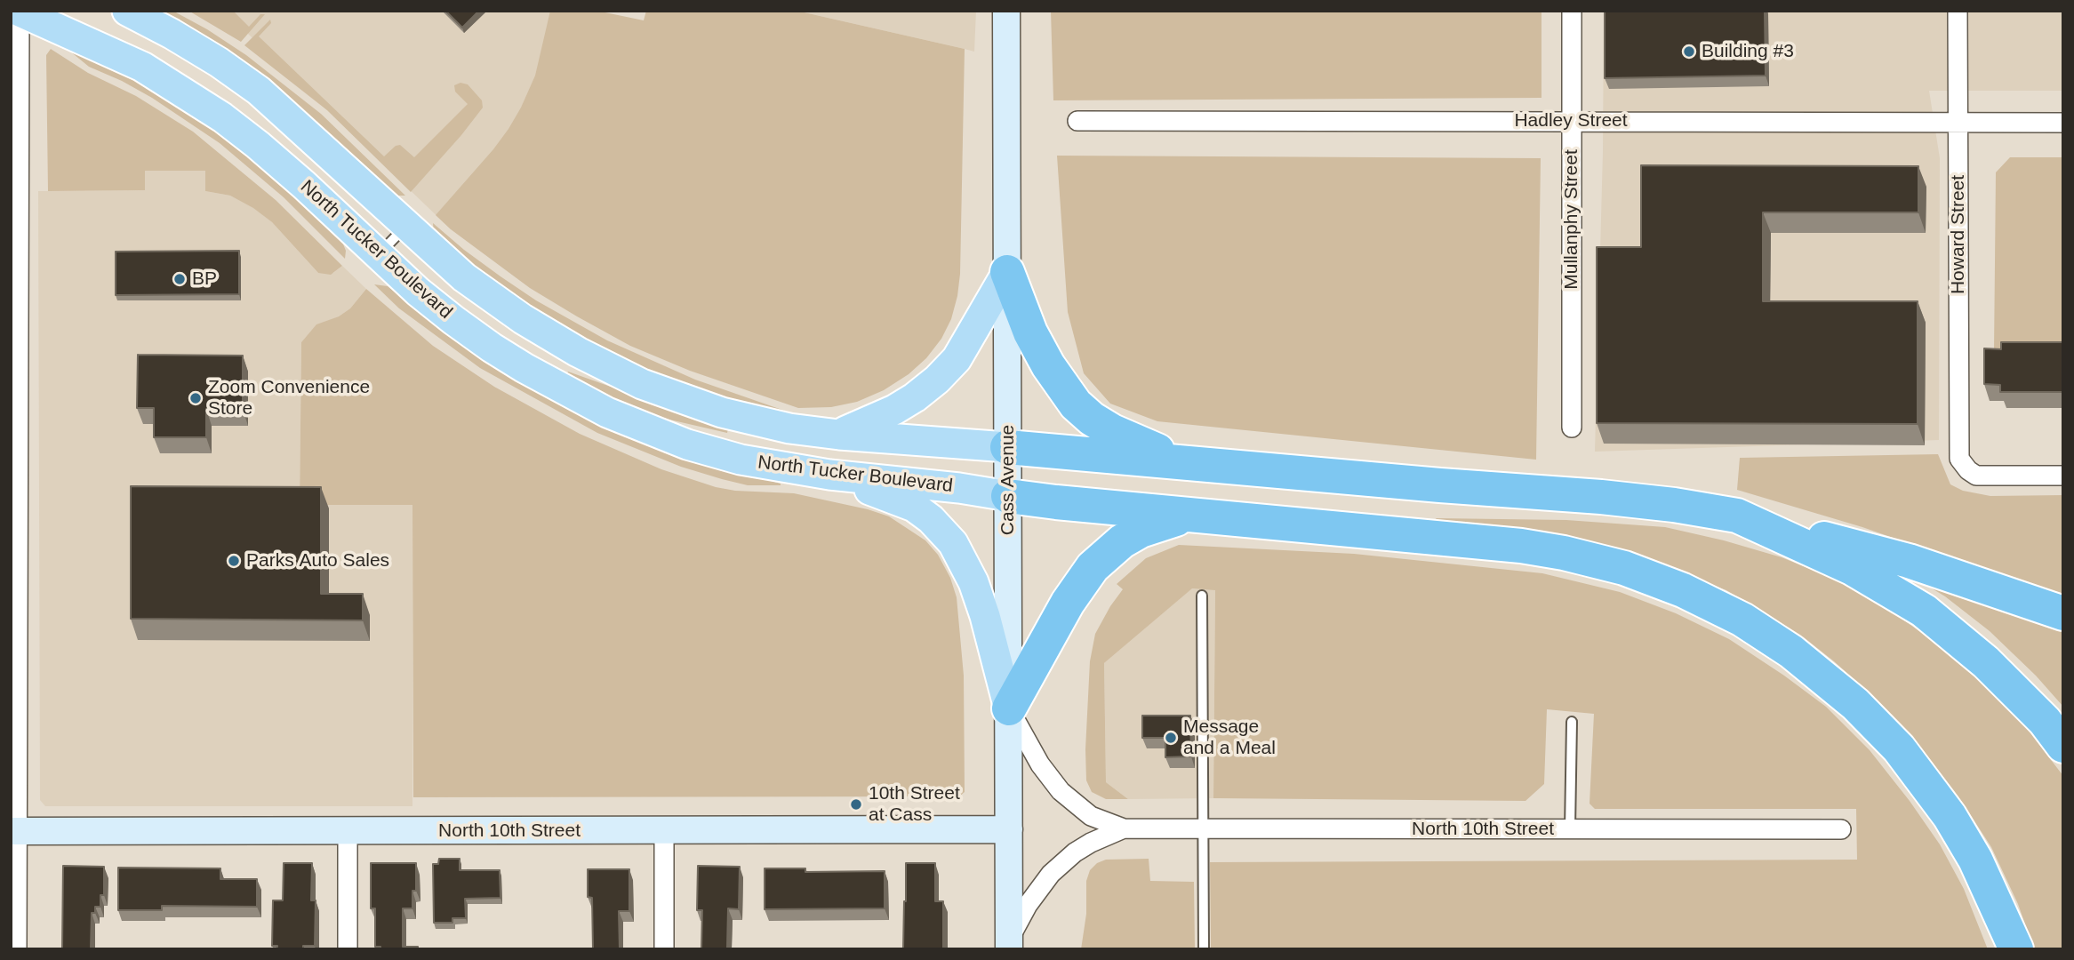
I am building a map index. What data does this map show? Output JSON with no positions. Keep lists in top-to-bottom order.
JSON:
{
  "streets": {
    "main road": ["North Tucker Boulevard"],
    "street": [
      "Hadley Street",
      "Mullanphy Street",
      "Howard Street",
      "Cass Avenue",
      "North 10th Street"
    ]
  },
  "crossings": [
    ["Hadley Street", "Mullanphy Street"],
    ["Hadley Street", "Howard Street"],
    ["North Tucker Boulevard", "Cass Avenue"],
    ["Cass Avenue", "North 10th Street"]
  ],
  "places": [
    "Building #3",
    "BP",
    "Zoom Convenience Store",
    "Parks Auto Sales",
    "Message and a Meal",
    "10th Street at Cass"
  ]
}
